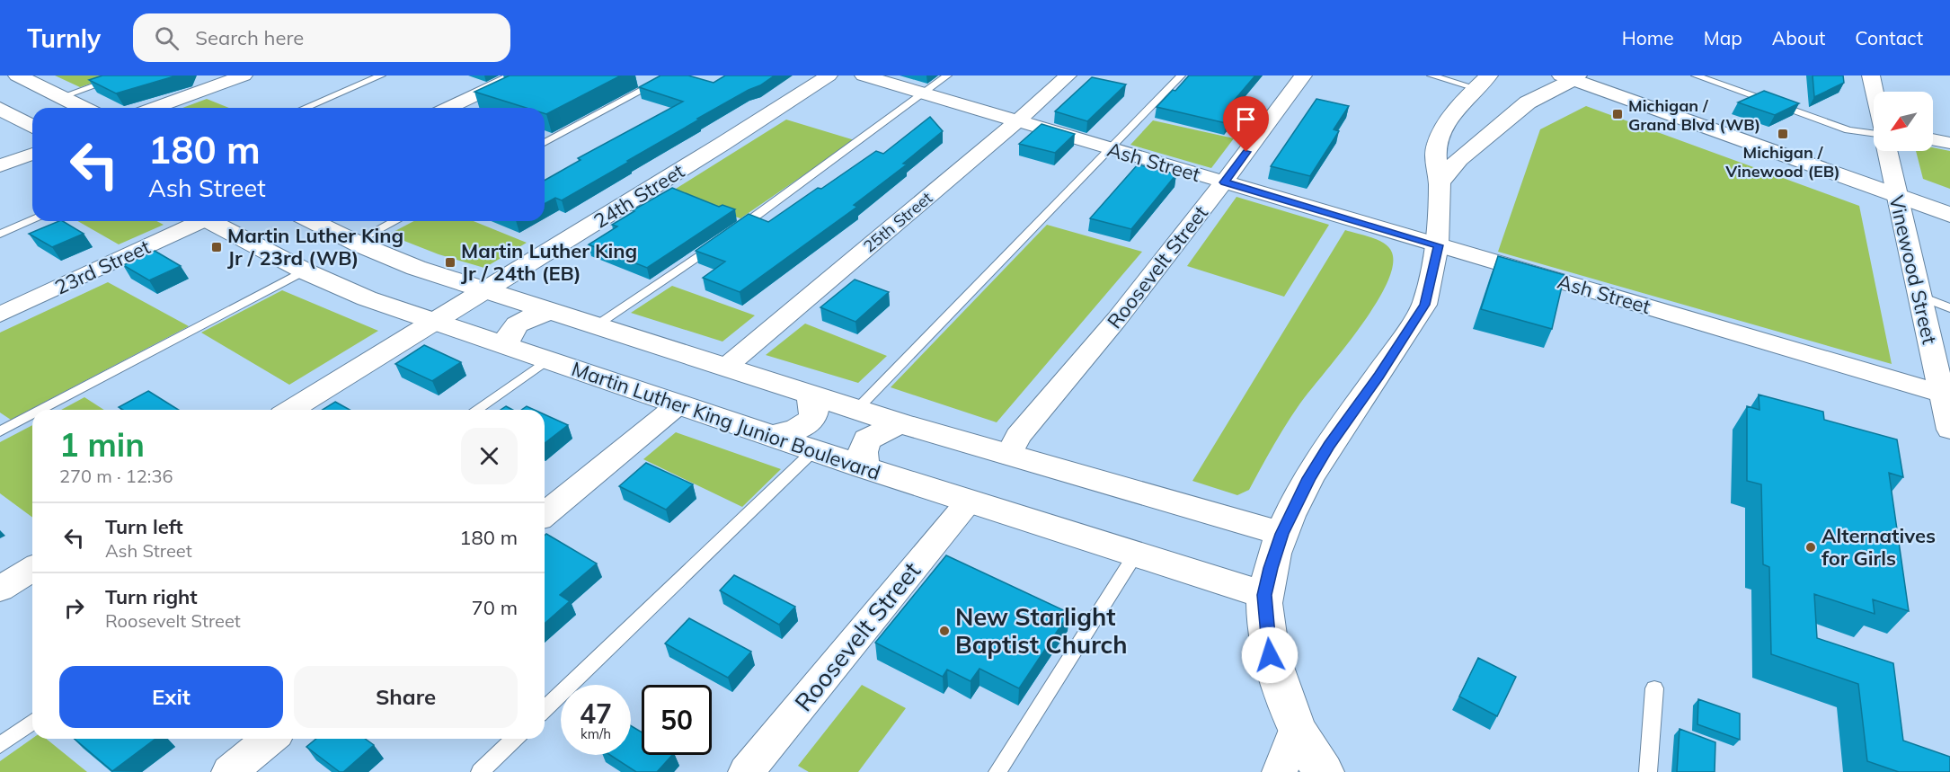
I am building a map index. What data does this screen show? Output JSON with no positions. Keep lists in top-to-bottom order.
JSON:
{
  "streets": {
    "main road": ["Martin Luther King Junior Boulevard"],
    "street": [
      "Ash Street",
      "24th Street",
      "25th Street",
      "23rd Street",
      "Roosevelt Street",
      "Vinewood Street"
    ]
  },
  "crossings": [
    ["Ash Street", "25th Street"],
    ["Ash Street", "Roosevelt Street"],
    ["Ash Street", "Vinewood Street"],
    ["24th Street", "Martin Luther King Junior Boulevard"],
    ["Roosevelt Street", "Martin Luther King Junior Boulevard"]
  ],
  "places": {
    "transit": [
      "Michigan / Grand Blvd (WB)",
      "Michigan / Vinewood (EB)",
      "Martin Luther King Jr / 23rd (WB)",
      "Martin Luther King Jr / 24th (EB)"
    ],
    "other": ["Alternatives for Girls", "New Starlight Baptist Church"]
  },
  "north": "bottom left",
  "page": {
    "header": "Turnly",
    "search": "Search here",
    "nav": [
      "Home",
      "Map",
      "About",
      "Contact"
    ],
    "turn": ["180 m", "Ash Street"],
    "heading": ["1 min", "270 m · 12:36"],
    "list": [
      {
        "name": "Turn left",
        "note": "Ash Street",
        "value": "180 m"
      },
      {
        "name": "Turn right",
        "note": "Roosevelt Street",
        "value": "70 m"
      }
    ],
    "buttons": ["Exit", "Share"],
    "speed": "47 km/h",
    "limit": "50"
  }
}
